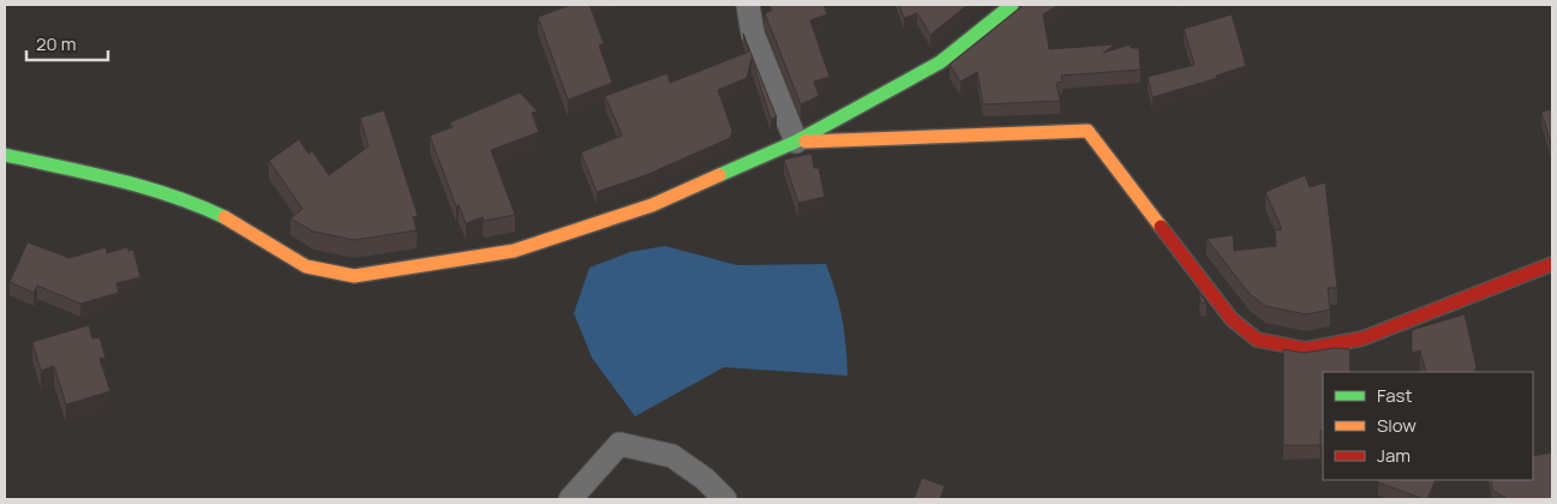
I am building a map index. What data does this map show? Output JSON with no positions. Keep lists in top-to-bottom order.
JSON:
{
  "legend": ["Fast", "Slow", "Jam"],
  "scale_bar": "20 m"
}
